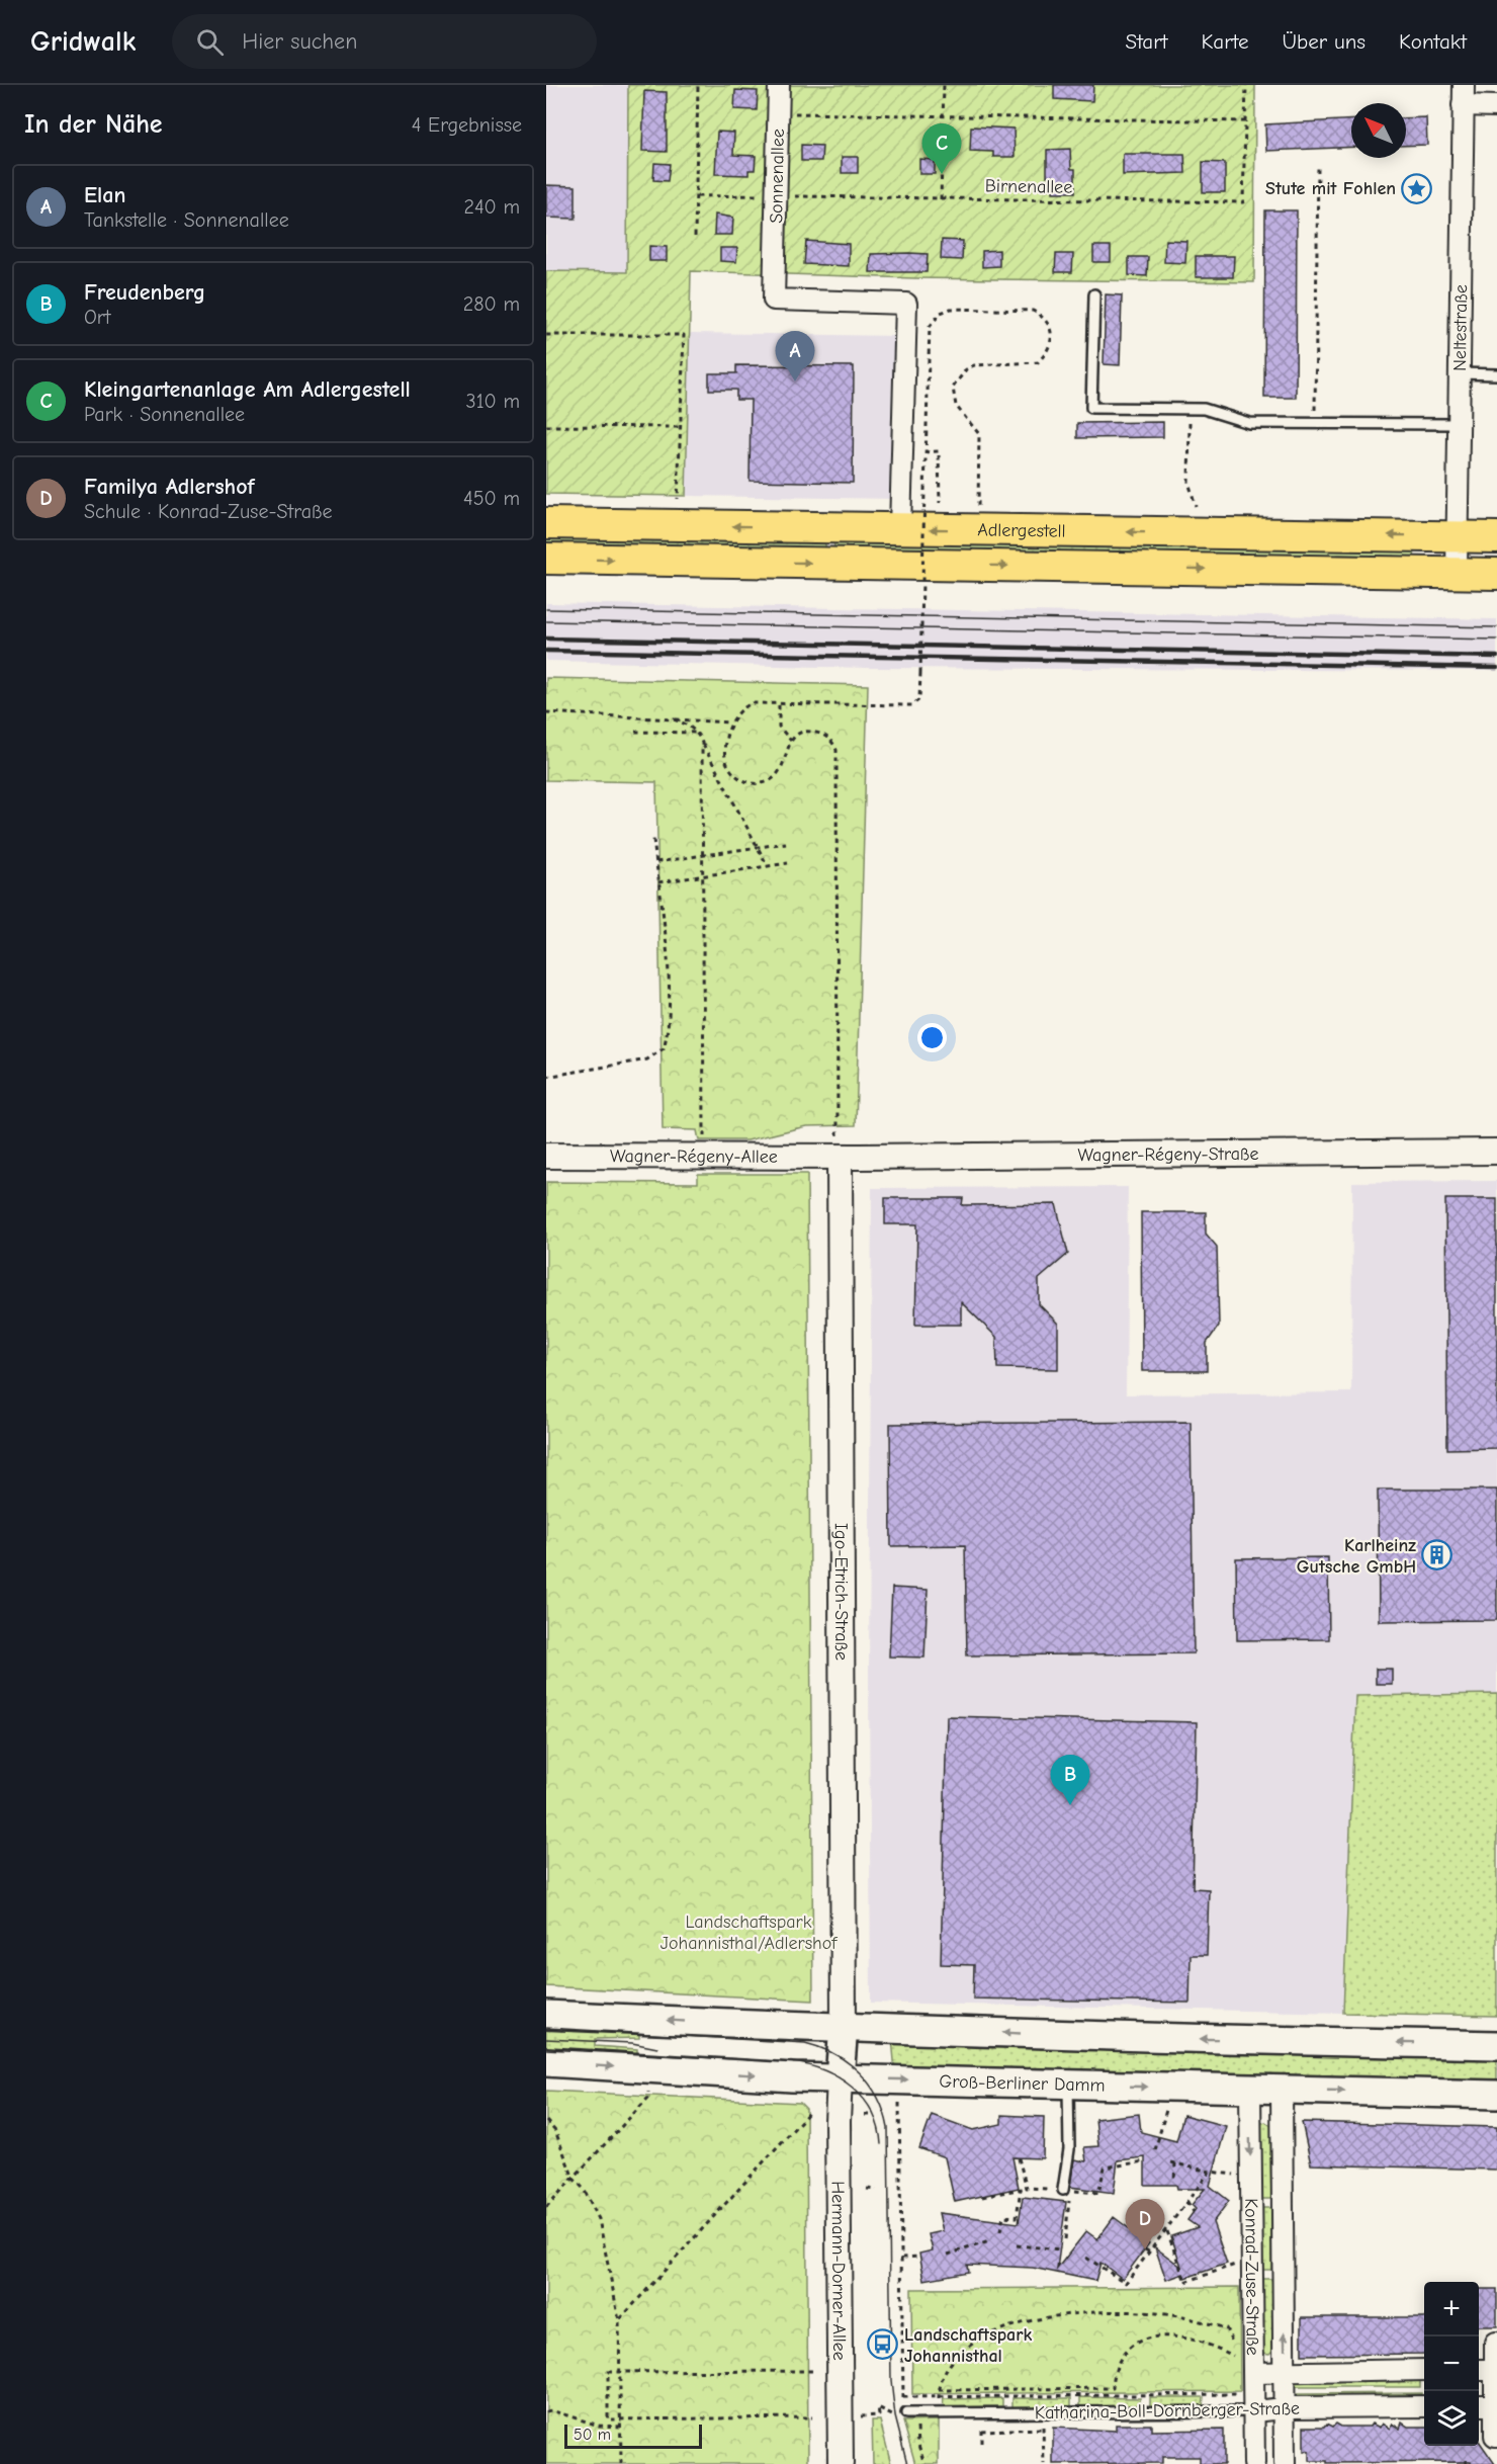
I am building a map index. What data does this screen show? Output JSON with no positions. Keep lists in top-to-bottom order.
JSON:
{
  "streets": {
    "main road": ["Adlergestell", "Groß-Berliner Damm"],
    "street": [
      "Sonnenallee",
      "Neltestraße",
      "Wagner-Régeny-Straße",
      "Wagner-Régeny-Allee",
      "Igo-Etrich-Straße",
      "Hermann-Dorner-Allee",
      "Konrad-Zuse-Straße",
      "Katharina-Boll-Dornberger-Straße"
    ],
    "path": ["Birnenallee"]
  },
  "crossings": [
    ["Sonnenallee", "Birnenallee"],
    ["Sonnenallee", "Adlergestell"],
    ["Neltestraße", "Adlergestell"],
    ["Wagner-Régeny-Straße", "Wagner-Régeny-Allee"],
    ["Wagner-Régeny-Straße", "Igo-Etrich-Straße"],
    ["Wagner-Régeny-Allee", "Igo-Etrich-Straße"],
    ["Groß-Berliner Damm", "Hermann-Dorner-Allee"],
    ["Groß-Berliner Damm", "Konrad-Zuse-Straße"],
    ["Konrad-Zuse-Straße", "Katharina-Boll-Dornberger-Straße"]
  ],
  "parks": ["Landschaftspark Johannisthal/Adlershof"],
  "places": {
    "place": ["Stute mit Fohlen"],
    "building": ["Karlheinz Gutsche GmbH"],
    "bus stop": ["Landschaftspark Johannisthal"]
  },
  "scale_bar": "50 m",
  "north": "top left",
  "page": {
    "header": "Gridwalk",
    "search": "Hier suchen",
    "nav": [
      "Start",
      "Karte",
      "Über uns",
      "Kontakt"
    ],
    "heading": ["In der Nähe", "4 Ergebnisse"],
    "pins": [
      "C",
      "A",
      "B",
      "D"
    ],
    "list": [
      {
        "mark": "A",
        "name": "Elan",
        "note": "Tankstelle · Sonnenallee",
        "value": "240 m"
      },
      {
        "mark": "B",
        "name": "Freudenberg",
        "note": "Ort",
        "value": "280 m"
      },
      {
        "mark": "C",
        "name": "Kleingartenanlage Am Adlergestell",
        "note": "Park · Sonnenallee",
        "value": "310 m"
      },
      {
        "mark": "D",
        "name": "Familya Adlershof",
        "note": "Schule · Konrad-Zuse-Straße",
        "value": "450 m"
      }
    ],
    "map_buttons": ["+", "−"],
    "scale": "50 m"
  }
}
